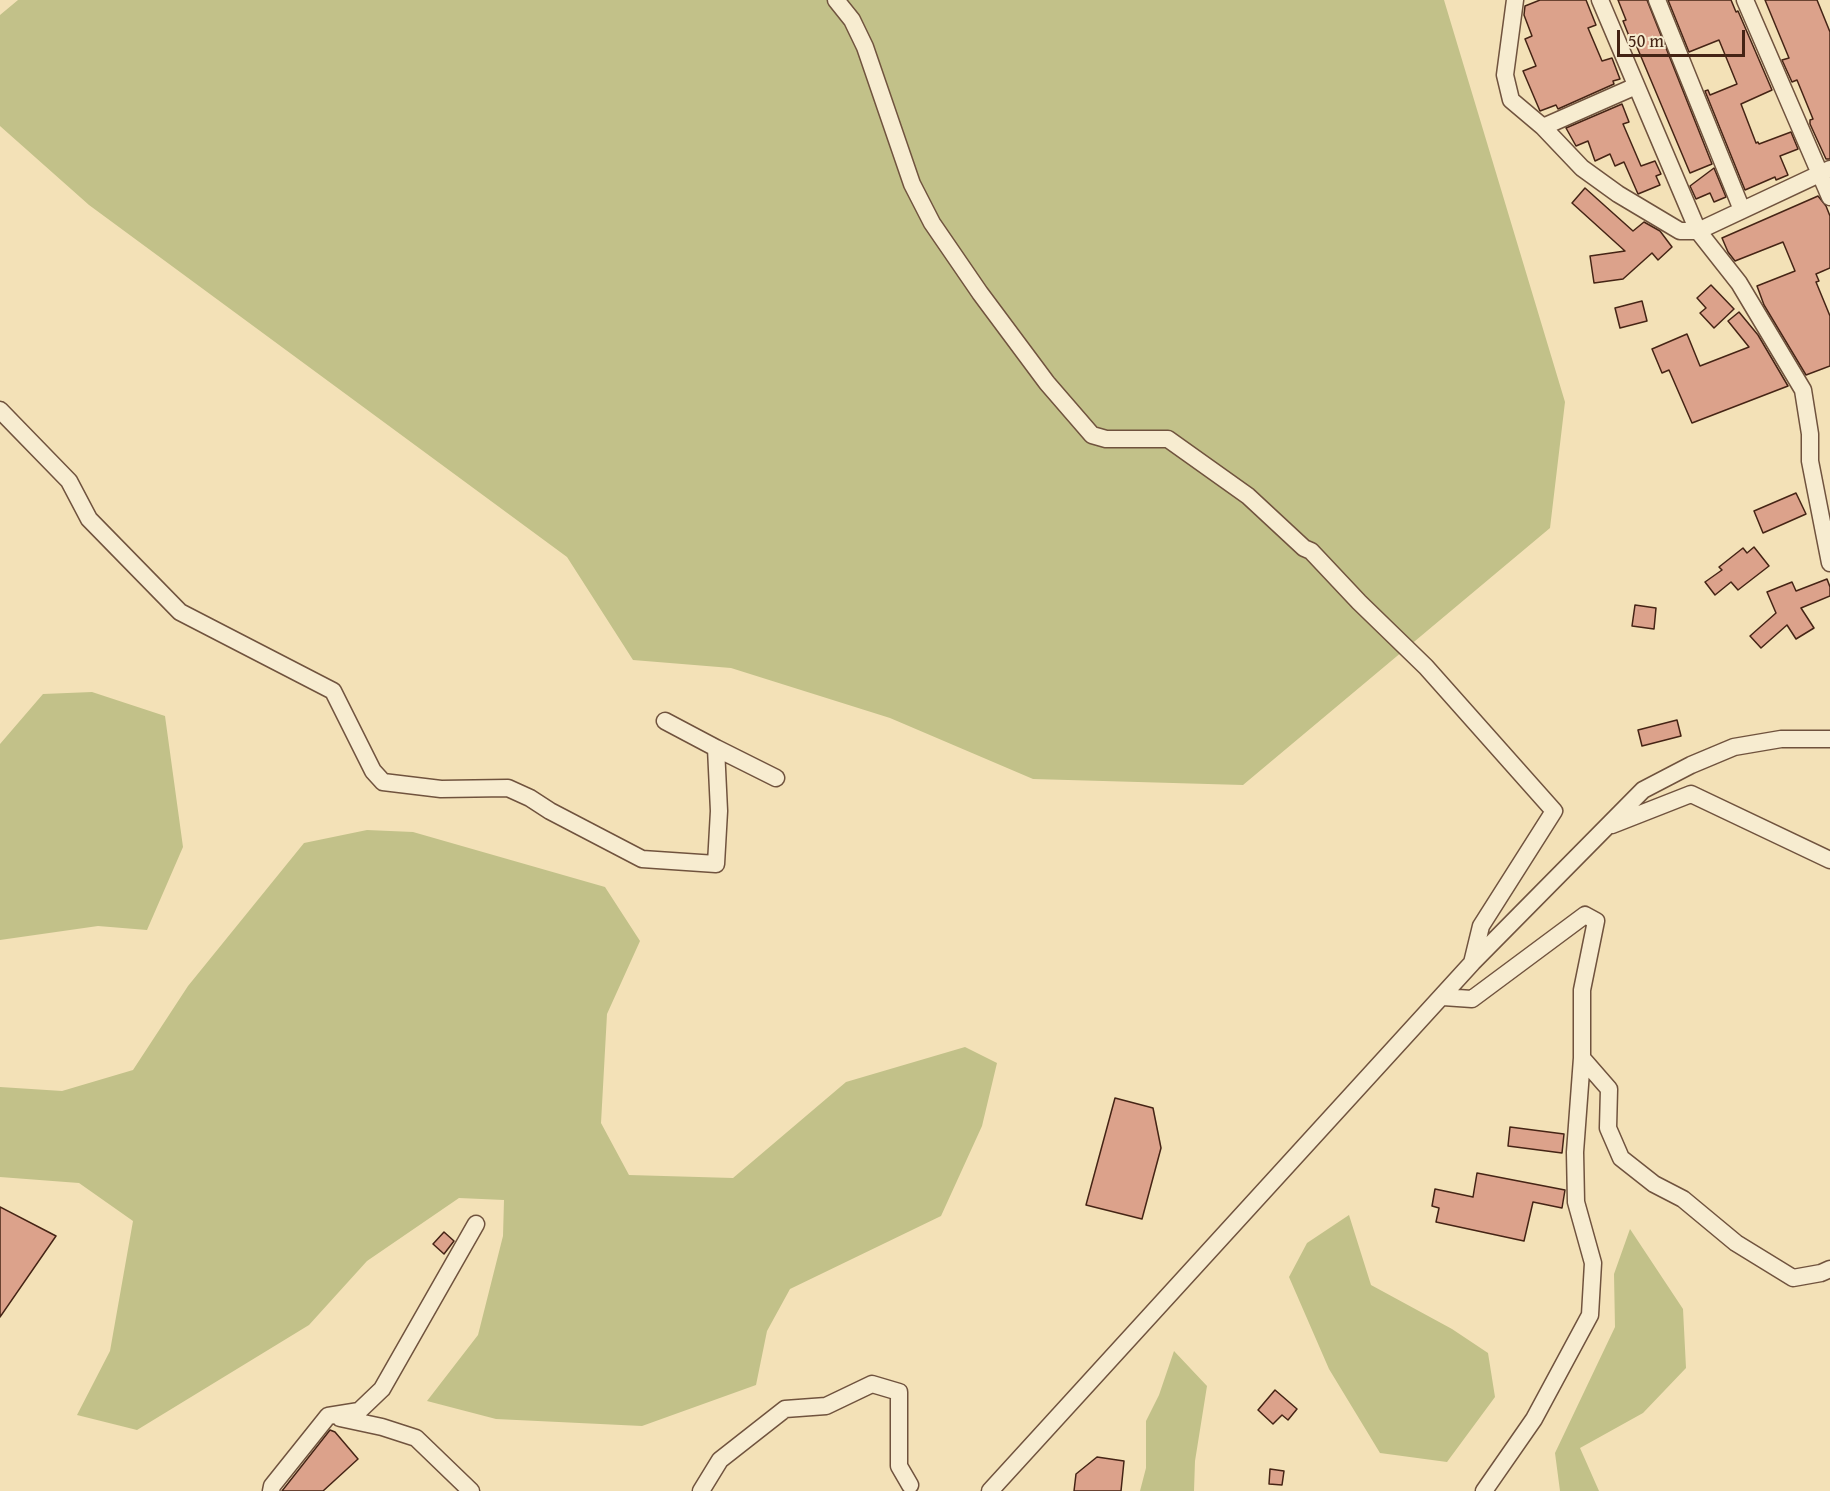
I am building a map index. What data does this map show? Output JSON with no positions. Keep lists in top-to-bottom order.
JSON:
{
  "scale_bar": "50 m"
}
